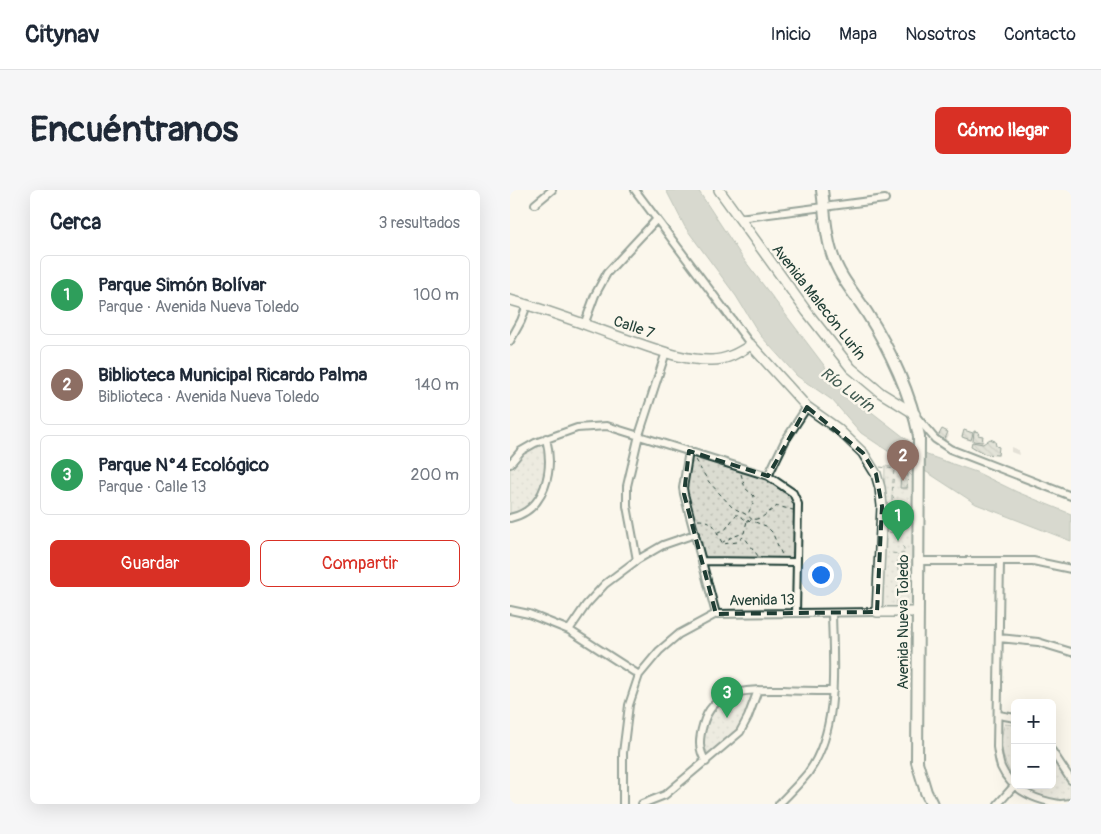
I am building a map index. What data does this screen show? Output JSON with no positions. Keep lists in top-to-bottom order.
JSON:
{
  "streets": {
    "main road": ["Avenida Nueva Toledo"],
    "street": ["Avenida Malecón Lurín", "Calle 7", "Avenida 13"]
  },
  "crossings": [
    ["Avenida Malecón Lurín", "Avenida Nueva Toledo"],
    ["Avenida 13", "Avenida Nueva Toledo"]
  ],
  "water": ["Río Lurín"],
  "page": {
    "header": "Citynav",
    "nav": [
      "Inicio",
      "Mapa",
      "Nosotros",
      "Contacto"
    ],
    "buttons": [
      "Cómo llegar",
      ["Guardar", "Compartir"]
    ],
    "title": "Encuéntranos",
    "heading": ["Cerca", "3 resultados"],
    "list": [
      {
        "mark": "1",
        "name": "Parque Simón Bolívar",
        "note": "Parque · Avenida Nueva Toledo",
        "value": "100 m"
      },
      {
        "mark": "2",
        "name": "Biblioteca Municipal Ricardo Palma",
        "note": "Biblioteca · Avenida Nueva Toledo",
        "value": "140 m"
      },
      {
        "mark": "3",
        "name": "Parque N°4 Ecológico",
        "note": "Parque · Calle 13",
        "value": "200 m"
      }
    ],
    "pins": ["2", "1", "3"],
    "map_buttons": ["+", "−"]
  }
}
